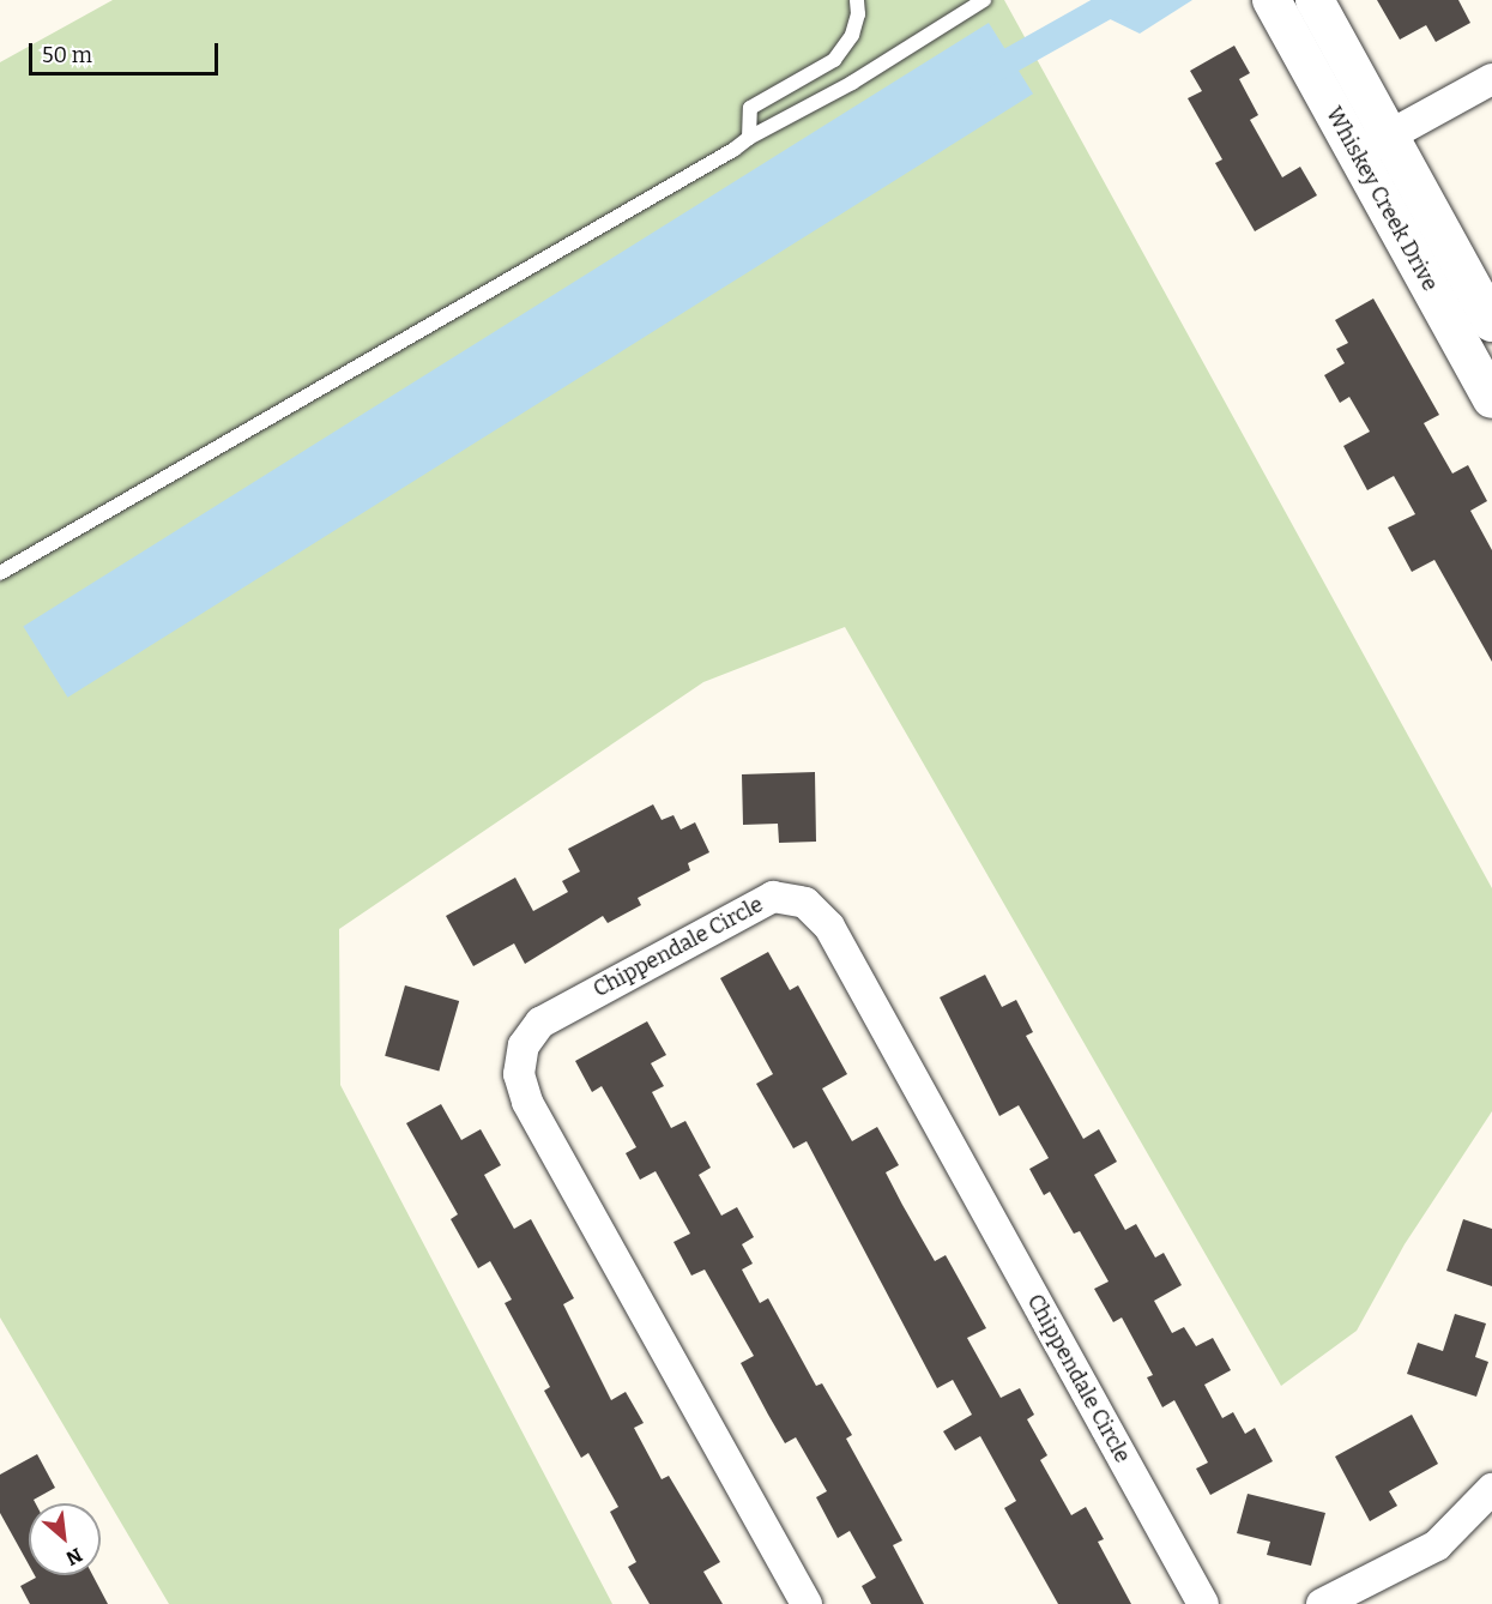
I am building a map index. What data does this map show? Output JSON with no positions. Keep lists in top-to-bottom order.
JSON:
{
  "streets": {
    "street": ["Whiskey Creek Drive", "Chippendale Circle"]
  },
  "scale_bar": "50 m",
  "north": "bottom right"
}
